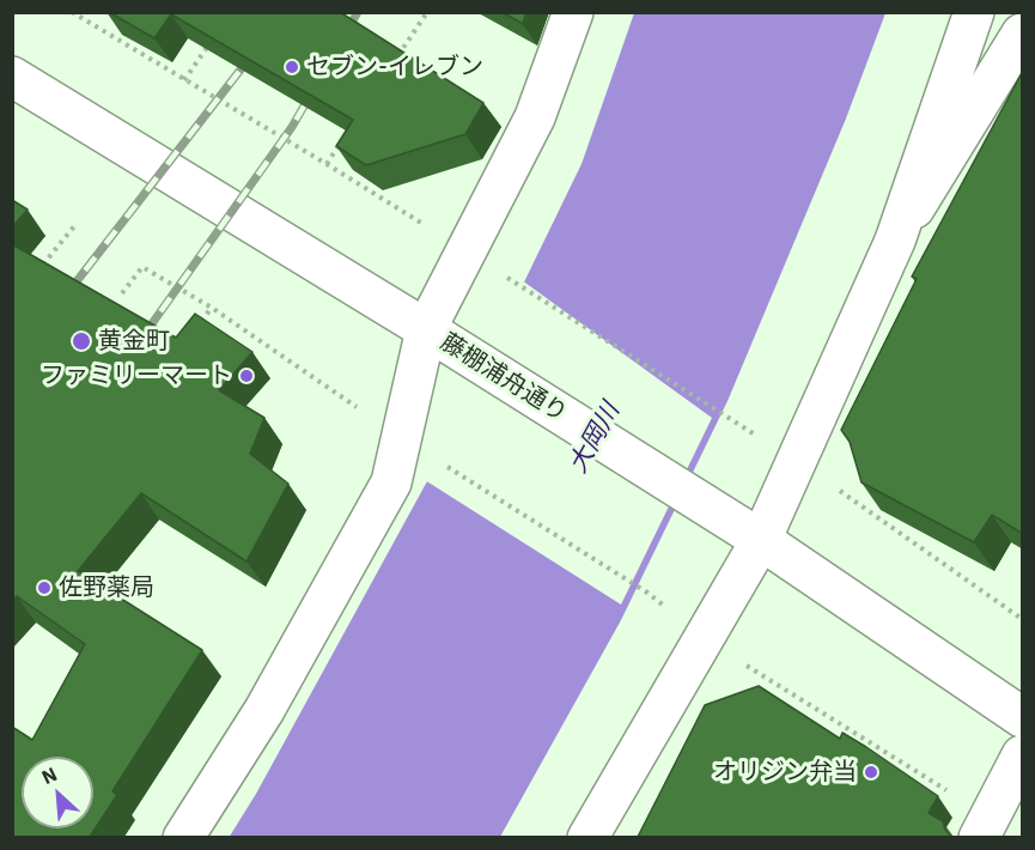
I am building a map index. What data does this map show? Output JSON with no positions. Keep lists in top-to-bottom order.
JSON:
{
  "streets": {
    "street": ["藤棚浦舟通り"]
  },
  "water": ["大岡川"],
  "places": [
    "セブン-イレブン",
    "黄金町",
    "ファミリーマート",
    "佐野薬局",
    "オリジン弁当"
  ],
  "north": "top left"
}
